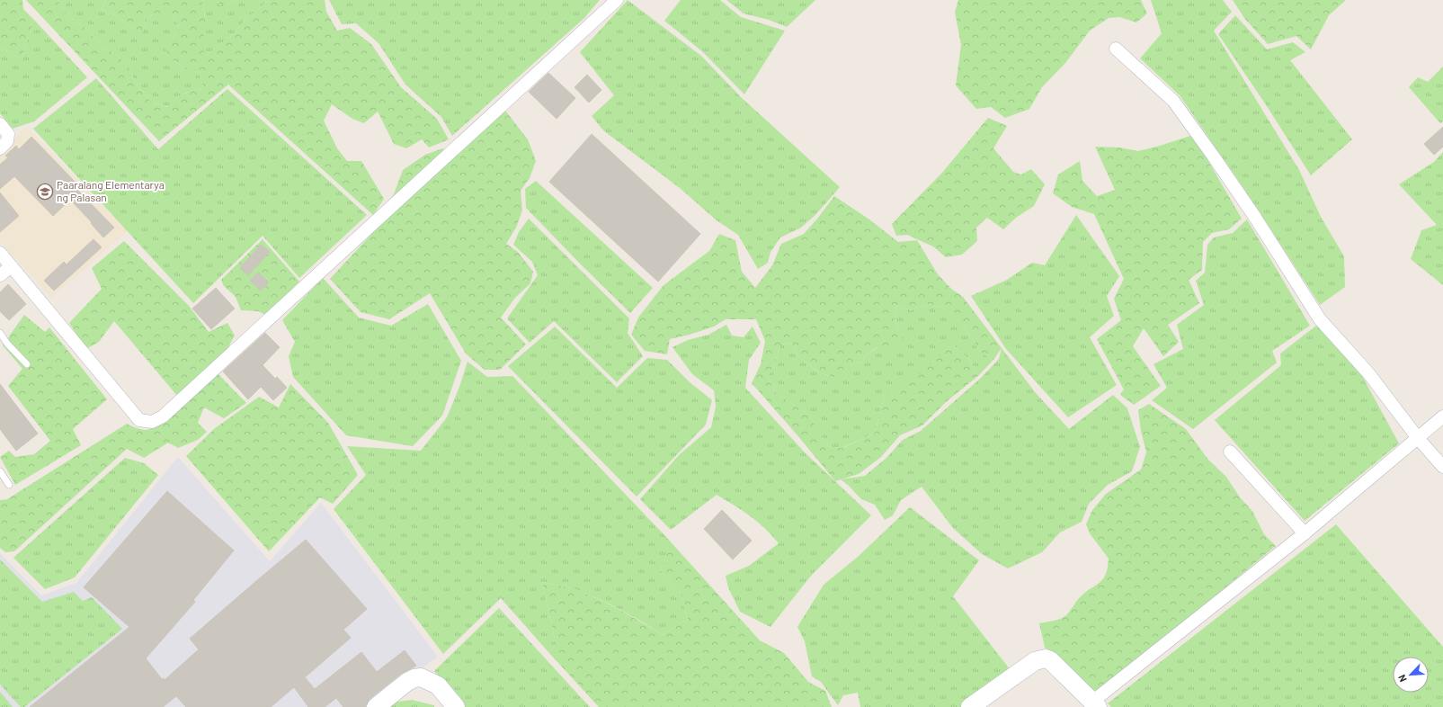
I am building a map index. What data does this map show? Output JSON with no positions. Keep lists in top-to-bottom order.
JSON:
{
  "places": {
    "school or university": ["Paaralang Elementarya ng Palasan"]
  },
  "north": "bottom left"
}
